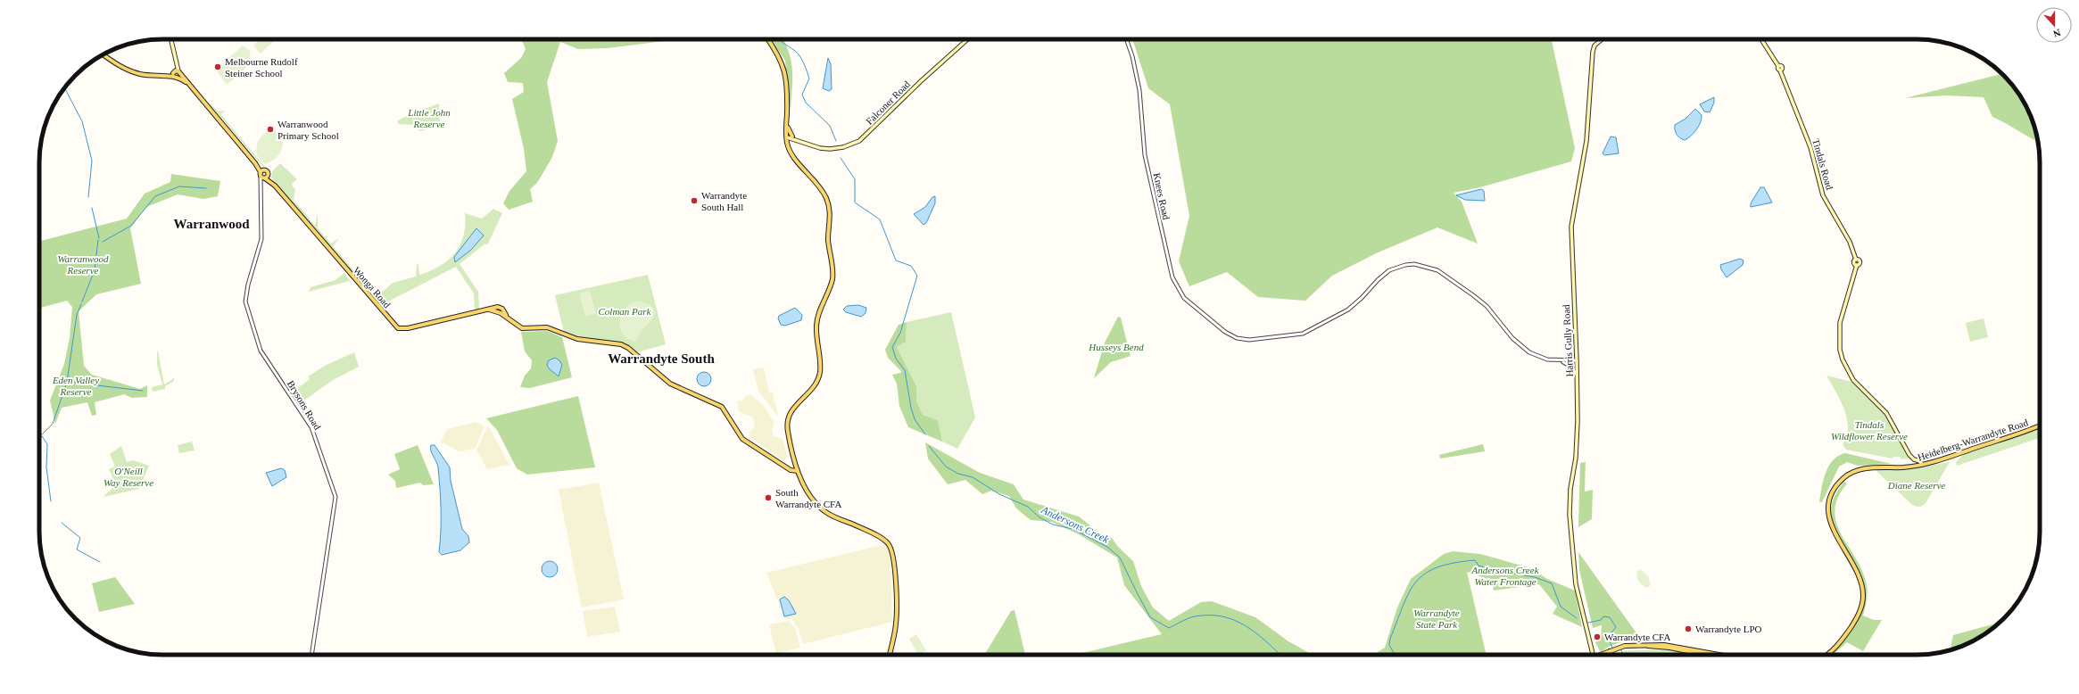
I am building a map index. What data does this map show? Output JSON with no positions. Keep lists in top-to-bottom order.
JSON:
{
  "streets": {
    "main road": [
      "Falconer Road",
      "Tindals Road",
      "Wonga Road",
      "Harris Gully Road",
      "Heidelberg-Warrandyte Road"
    ],
    "street": ["Knees Road", "Brysons Road"]
  },
  "crossings": [
    ["Wonga Road", "Brysons Road"]
  ],
  "districts": ["Warranwood", "Warrandyte South"],
  "water": ["Andersons Creek"],
  "parks": [
    "Little John Reserve",
    "Warranwood Reserve",
    "Colman Park",
    "Husseys Bend",
    "Eden Valley Reserve",
    "Tindals Wildflower Reserve",
    "O'Neill Way Reserve",
    "Diane Reserve",
    "Andersons Creek Water Frontage",
    "Warrandyte State Park"
  ],
  "places": [
    "Melbourne Rudolf Steiner School",
    "Warranwood Primary School",
    "Warrandyte South Hall",
    "South Warrandyte CFA",
    "Warrandyte LPO",
    "Warrandyte CFA"
  ],
  "north": "bottom"
}
